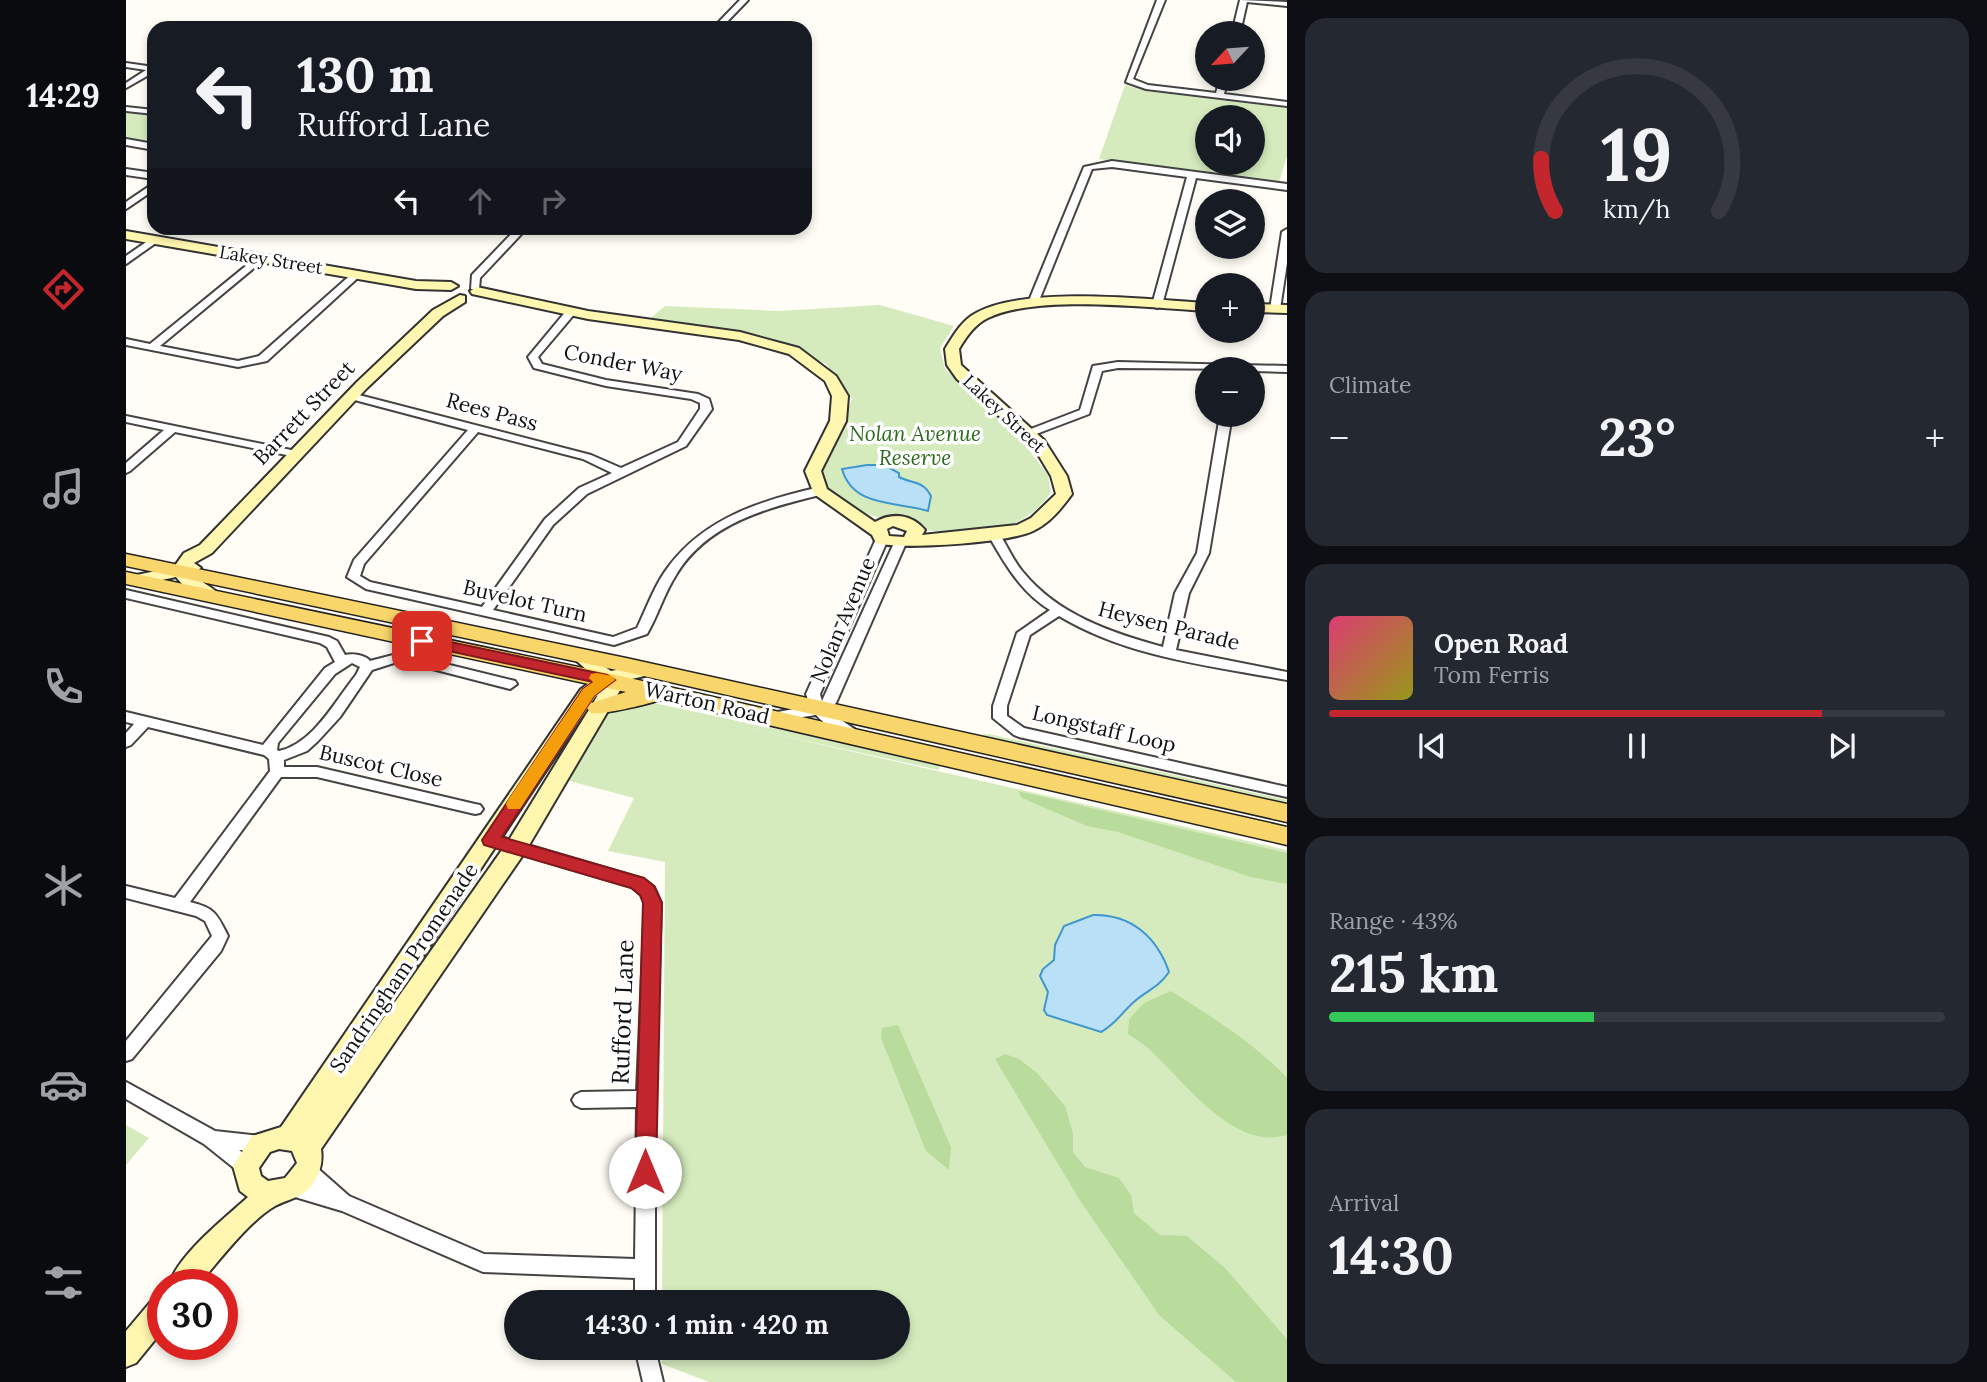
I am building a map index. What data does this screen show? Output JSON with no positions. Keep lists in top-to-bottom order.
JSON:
{
  "streets": {
    "main road": ["Warton Road"],
    "street": [
      "Lakey Street",
      "Conder Way",
      "Rees Pass",
      "Barrett Street",
      "Buvelot Turn",
      "Nolan Avenue",
      "Heysen Parade",
      "Longstaff Loop",
      "Buscot Close",
      "Sandringham Promenade",
      "Rufford Lane"
    ]
  },
  "crossings": [
    ["Lakey Street", "Conder Way"],
    ["Lakey Street", "Barrett Street"],
    ["Lakey Street", "Buvelot Turn"],
    ["Lakey Street", "Nolan Avenue"],
    ["Lakey Street", "Heysen Parade"],
    ["Conder Way", "Rees Pass"],
    ["Conder Way", "Buvelot Turn"],
    ["Rees Pass", "Barrett Street"],
    ["Rees Pass", "Buvelot Turn"],
    ["Barrett Street", "Warton Road"],
    ["Nolan Avenue", "Warton Road"],
    ["Heysen Parade", "Longstaff Loop"],
    ["Warton Road", "Sandringham Promenade"],
    ["Sandringham Promenade", "Rufford Lane"]
  ],
  "parks": ["Nolan Avenue Reserve"],
  "north": "bottom left",
  "page": {
    "tabs": "14:29",
    "map_buttons": ["+", "−"],
    "turn": ["130 m", "Rufford Lane"],
    "tile": [
      "Climate",
      ["Range · 43%", "215 km"],
      ["Arrival", "14:30"]
    ],
    "heat": ["−", "23°", "+"],
    "song": ["Open Road", "Tom Ferris"],
    "limit": "30",
    "trip": "14:30 · 1 min · 420 m",
    "gauge": ["19", "km/h"]
  }
}
